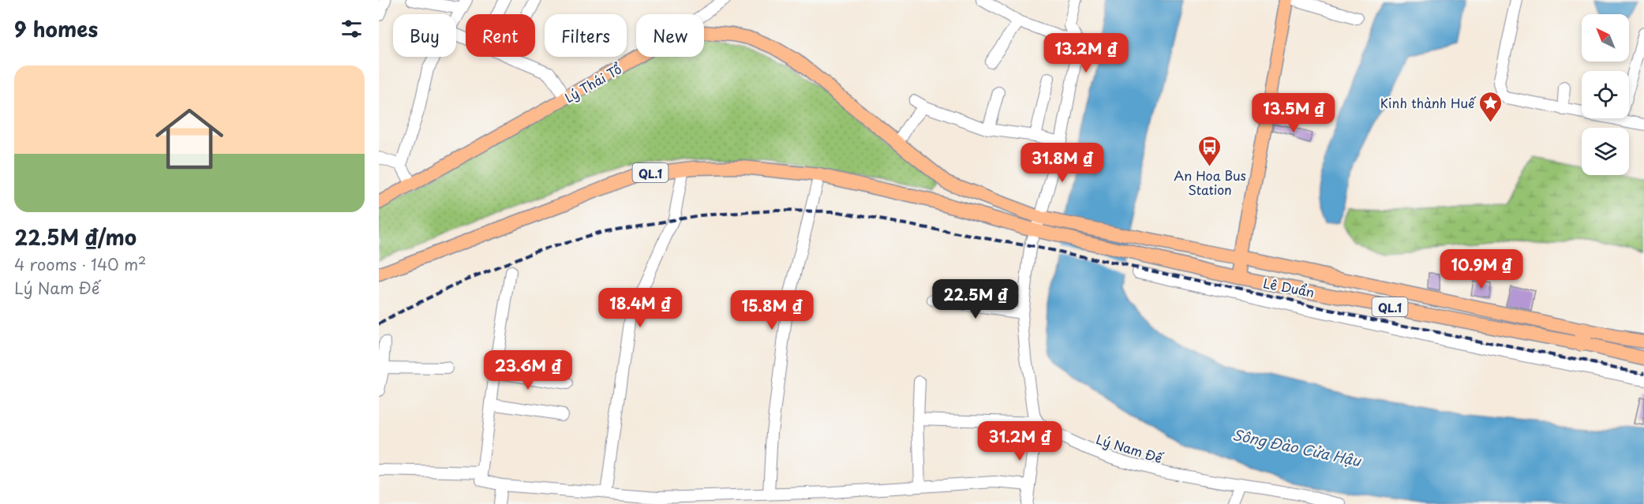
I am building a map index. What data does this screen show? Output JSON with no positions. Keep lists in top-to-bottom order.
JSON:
{
  "streets": {
    "main road": ["Lý Thái Tổ", "QL.1", "Lê Duẩn"],
    "street": ["Lý Nam Đế"]
  },
  "crossings": [
    ["Lý Thái Tổ", "Lê Duẩn"],
    ["QL.1", "Lê Duẩn"]
  ],
  "water": ["Sông Đào Cửa Hậu"],
  "places": {
    "place": ["Kinh thành Huế"],
    "bus stop": ["An Hoa Bus Station"]
  },
  "north": "top left",
  "page": {
    "heading": "9 homes",
    "chip": [
      "Buy",
      "Rent",
      "Filters",
      "New"
    ],
    "price": [
      "13.2M ₫",
      "13.5M ₫",
      "31.8M ₫",
      "10.9M ₫",
      "22.5M ₫",
      "18.4M ₫",
      "15.8M ₫",
      "23.6M ₫",
      "31.2M ₫"
    ],
    "list": [
      {
        "name": "22.5M ₫/mo",
        "note": "4 rooms · 140 m² · Lý Nam Đế"
      }
    ]
  }
}
